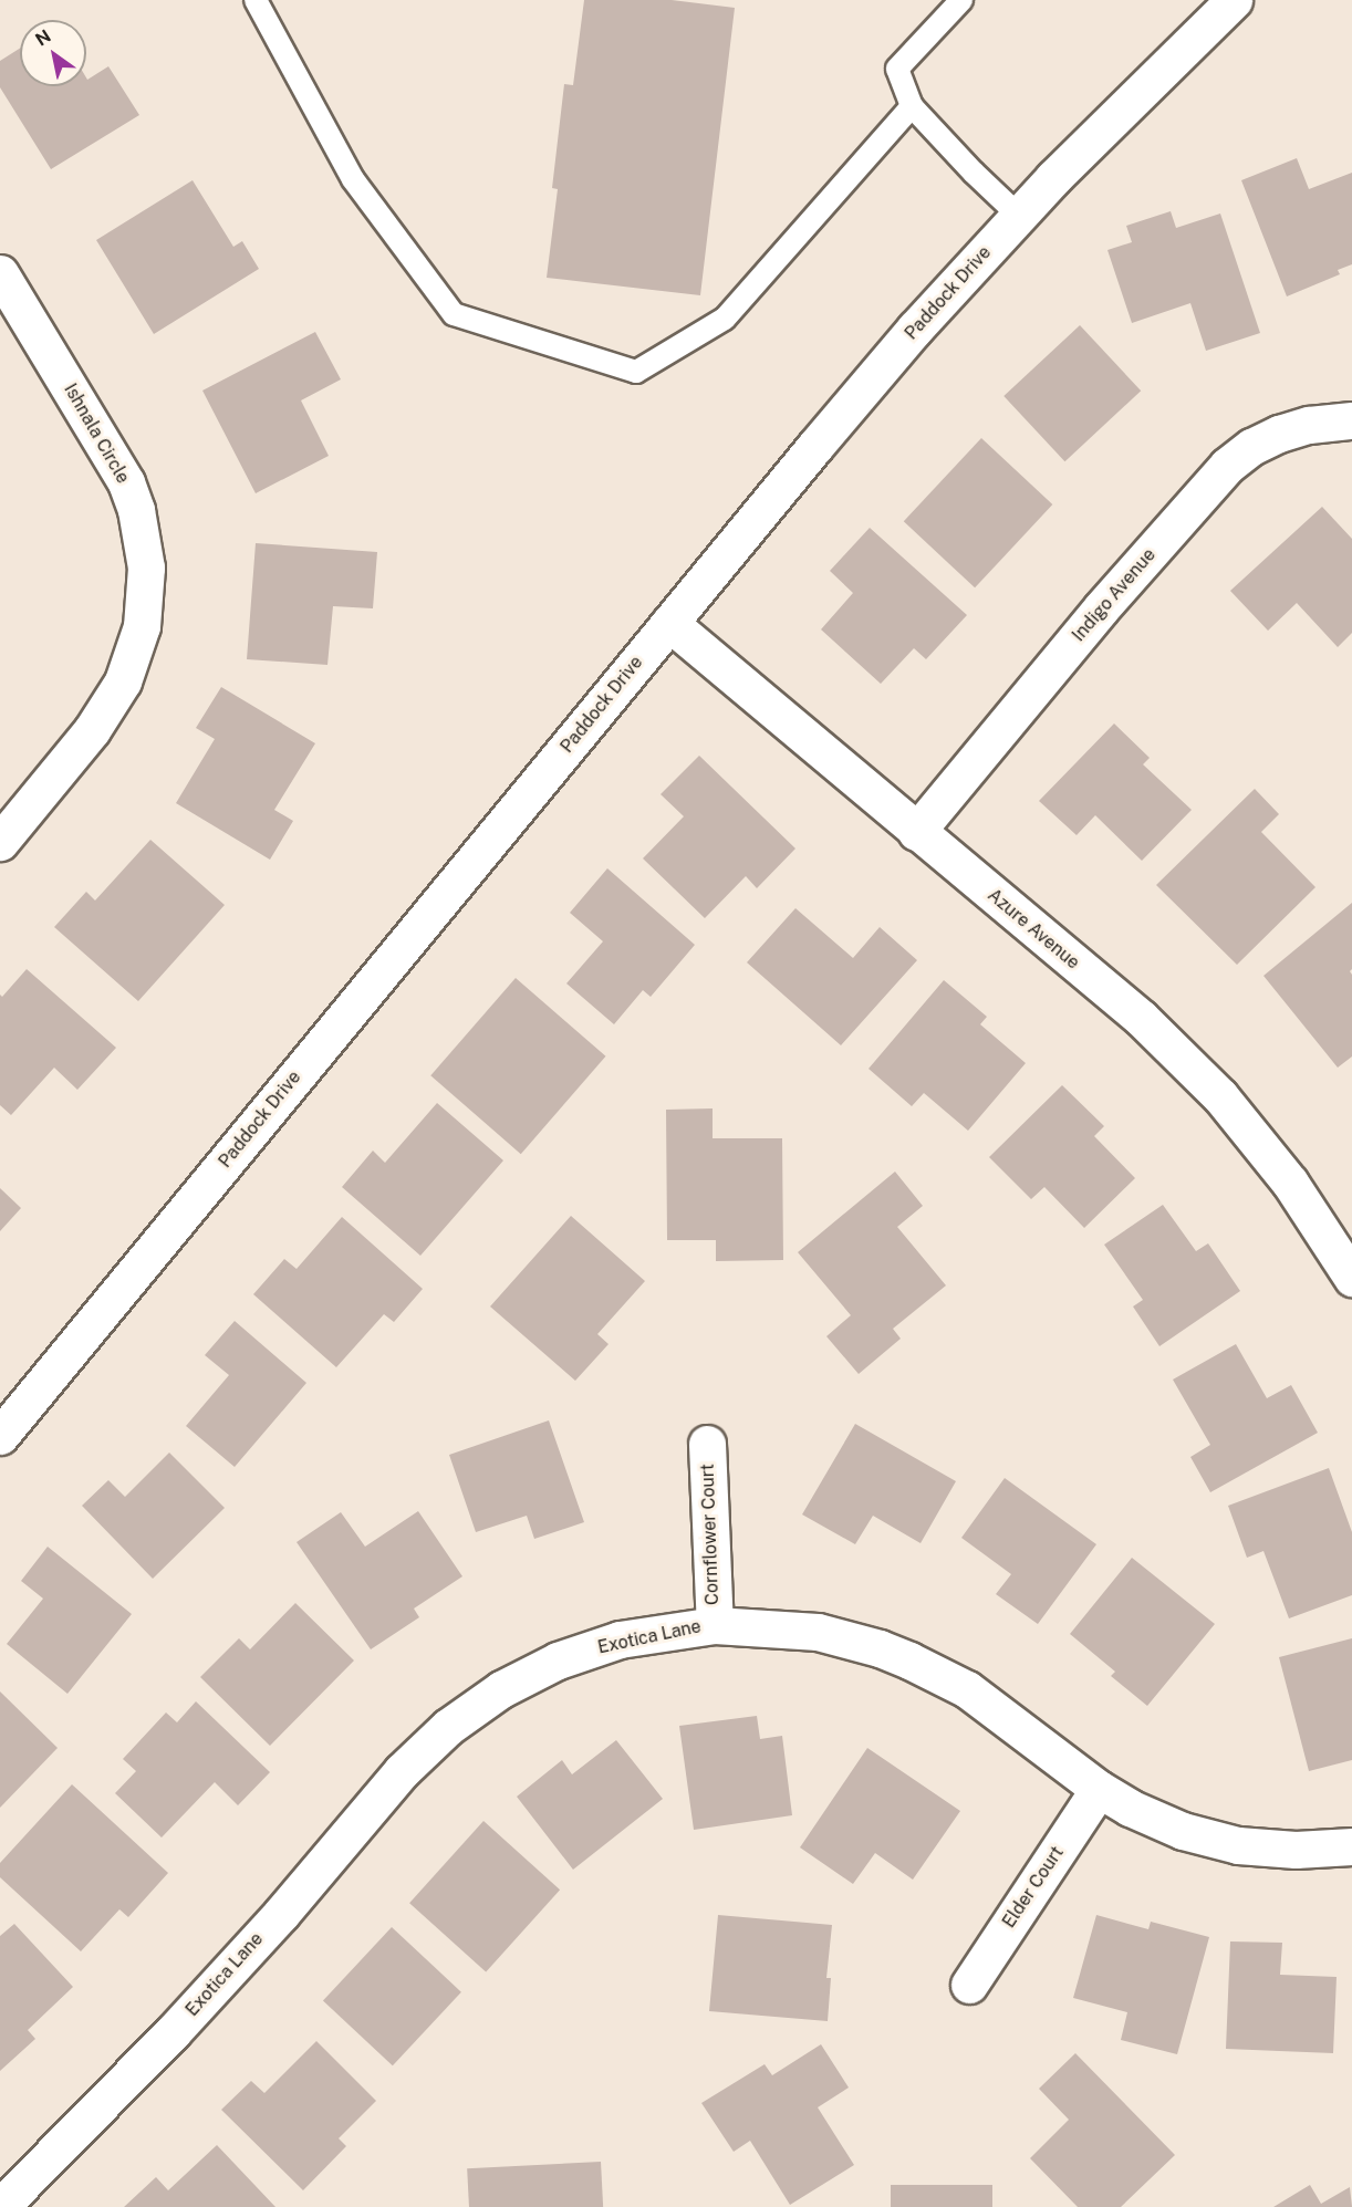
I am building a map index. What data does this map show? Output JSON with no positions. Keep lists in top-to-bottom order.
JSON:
{
  "streets": {
    "street": [
      "Paddock Drive",
      "Ishnala Circle",
      "Indigo Avenue",
      "Azure Avenue",
      "Cornflower Court",
      "Exotica Lane",
      "Elder Court"
    ]
  },
  "crossings": [
    ["Paddock Drive", "Azure Avenue"],
    ["Indigo Avenue", "Azure Avenue"],
    ["Cornflower Court", "Exotica Lane"],
    ["Exotica Lane", "Elder Court"]
  ],
  "north": "top left"
}
